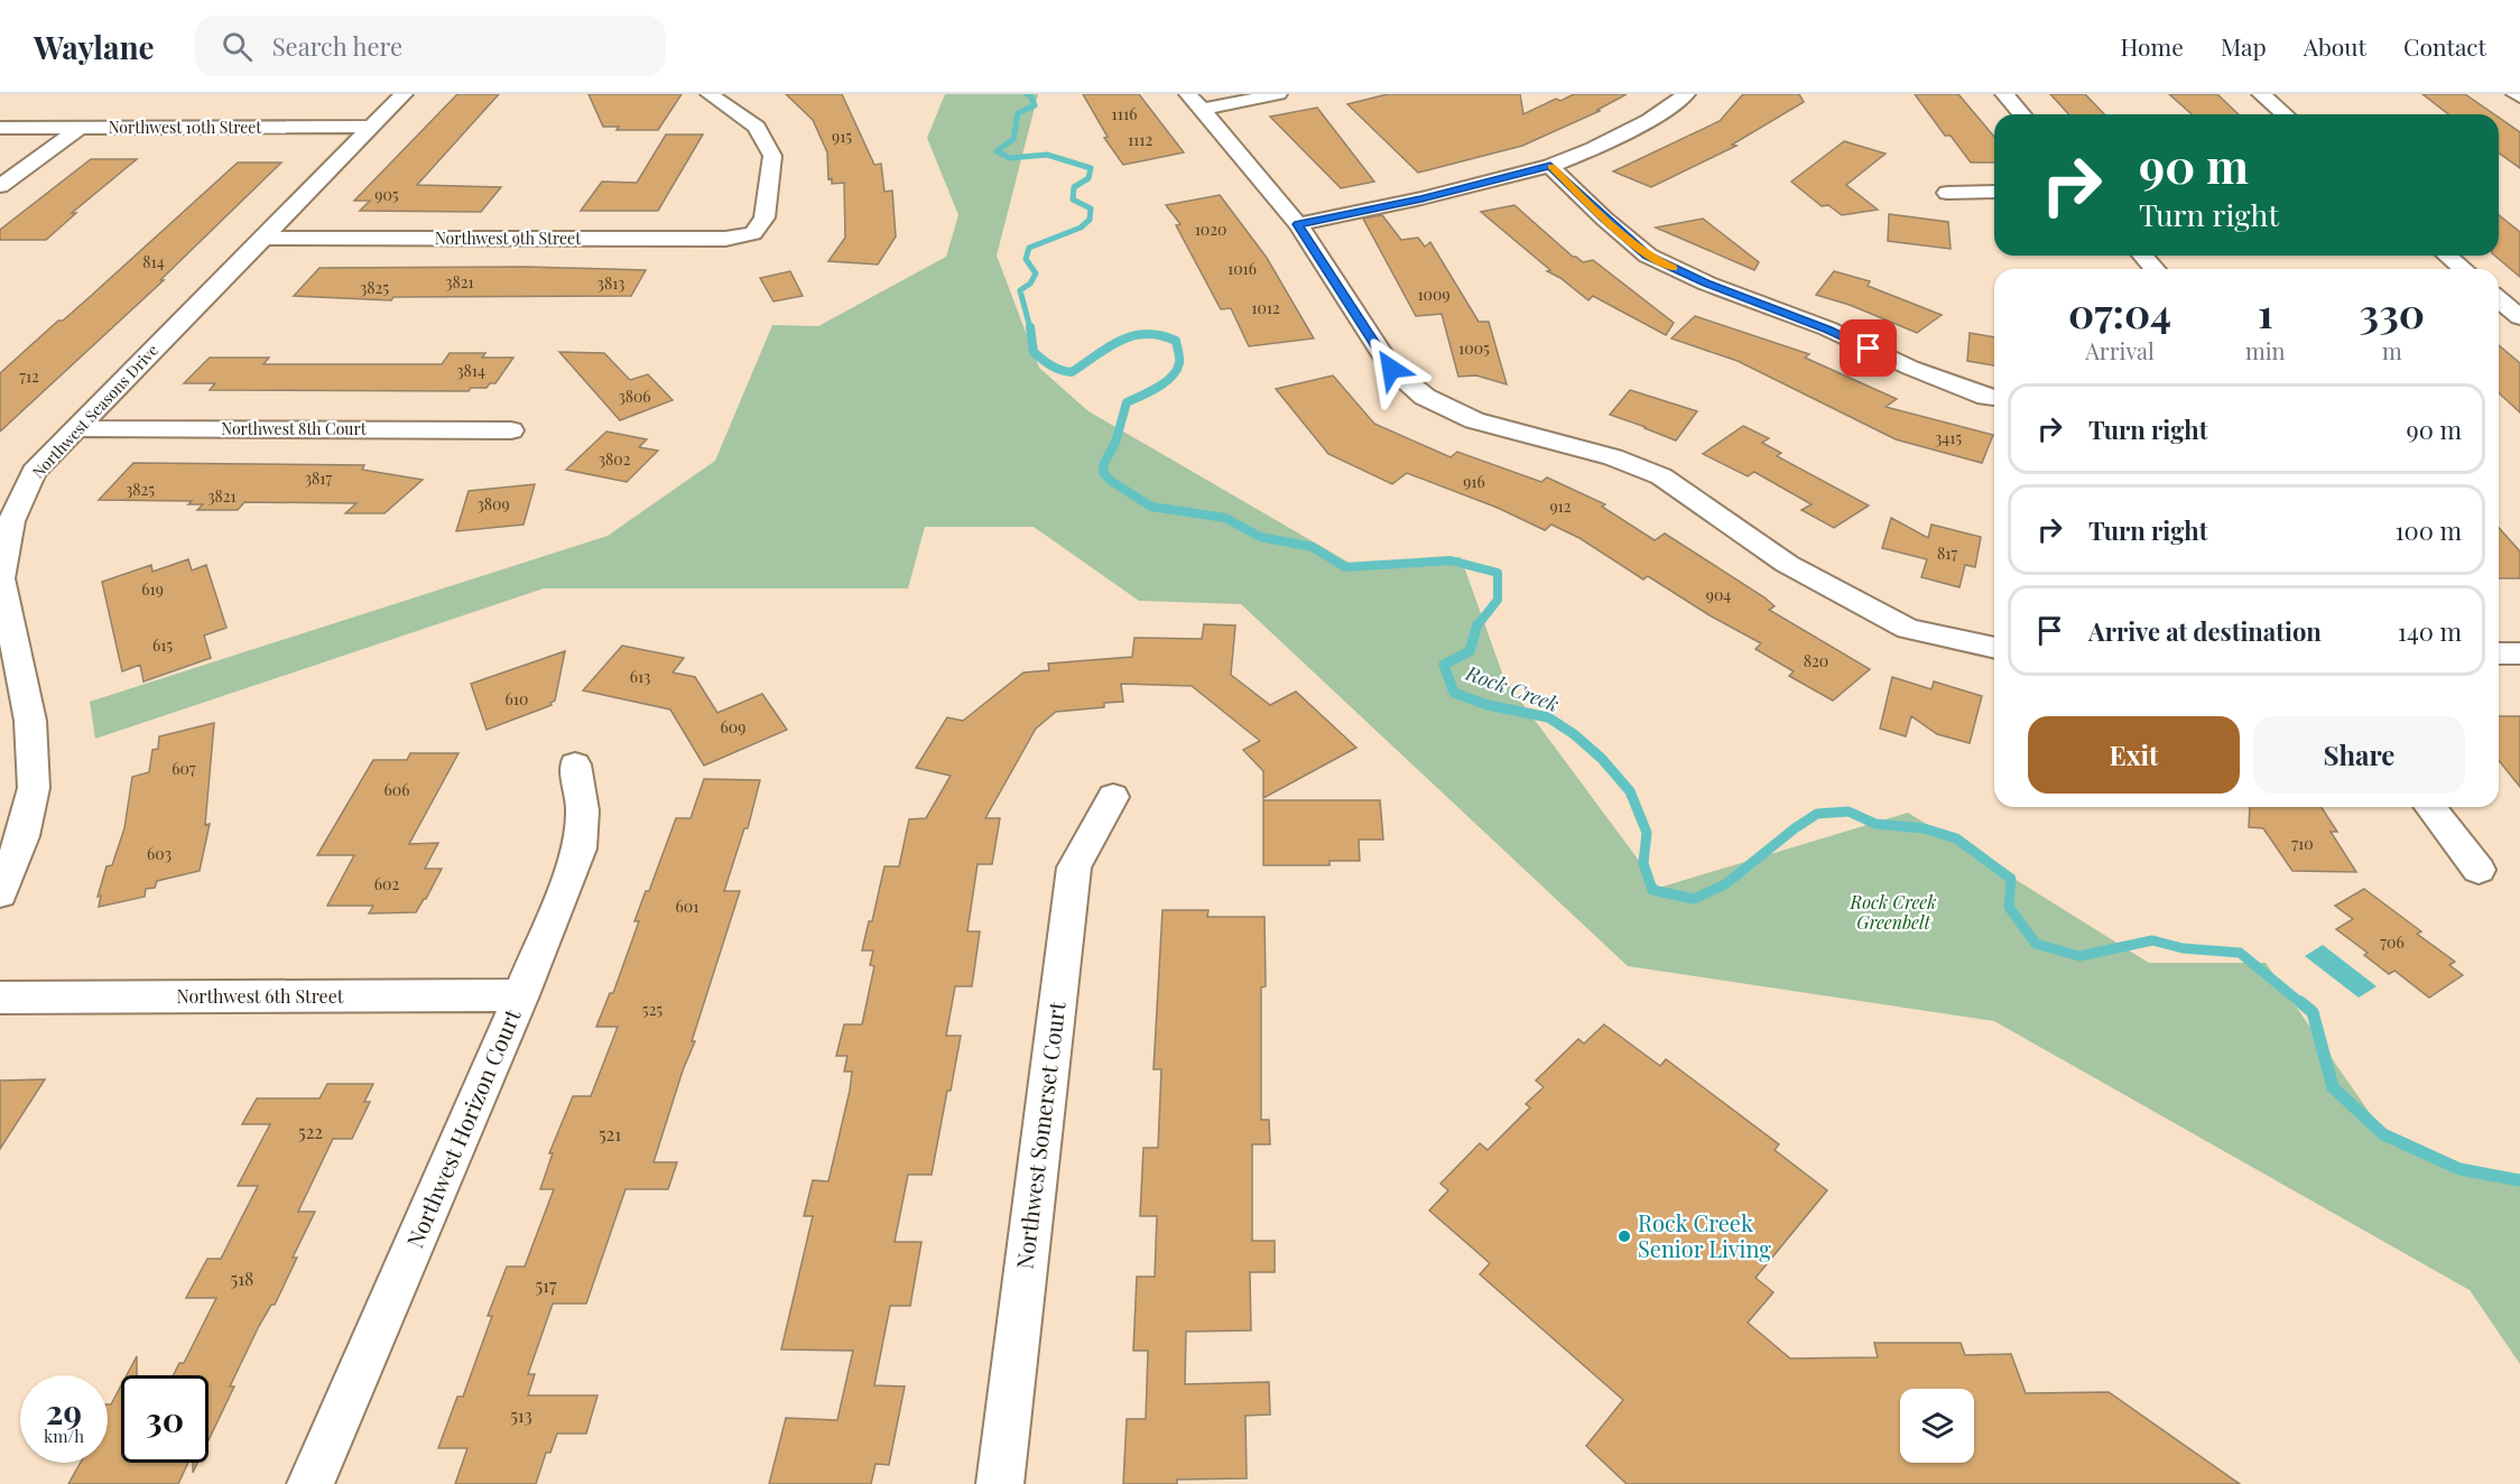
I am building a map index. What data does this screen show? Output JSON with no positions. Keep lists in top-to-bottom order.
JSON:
{
  "streets": {
    "street": [
      "Northwest 10th Street",
      "Northwest 9th Street",
      "Northwest Seasons Drive",
      "Northwest 8th Court",
      "Northwest 6th Street",
      "Northwest Horizon Court",
      "Northwest Somerset Court"
    ]
  },
  "crossings": [
    ["Northwest 10th Street", "Northwest Seasons Drive"],
    ["Northwest 9th Street", "Northwest Seasons Drive"],
    ["Northwest Seasons Drive", "Northwest 8th Court"],
    ["Northwest 6th Street", "Northwest Horizon Court"]
  ],
  "water": ["Rock Creek"],
  "parks": ["Rock Creek Greenbelt"],
  "places": ["Rock Creek Senior Living"],
  "house_numbers": [
    "1116",
    "915",
    "1112",
    "905",
    "1020",
    "814",
    "1016",
    "3821",
    "3813",
    "3825",
    "1009",
    "1012",
    "1005",
    "3814",
    "712",
    "3806",
    "3415",
    "3802",
    "3817",
    "916",
    "3825",
    "3821",
    "3809",
    "912",
    "817",
    "619",
    "904",
    "615",
    "820",
    "613",
    "610",
    "609",
    "607",
    "606",
    "710",
    "603",
    "602",
    "601",
    "706",
    "525",
    "522",
    "521",
    "518",
    "517",
    "513"
  ],
  "page": {
    "header": "Waylane",
    "search": "Search here",
    "nav": [
      "Home",
      "Map",
      "About",
      "Contact"
    ],
    "turn": ["90 m", "Turn right"],
    "eta": [
      "07:04",
      "Arrival",
      "1",
      "min",
      "330",
      "m"
    ],
    "list": [
      {
        "name": "Turn right",
        "value": "90 m"
      },
      {
        "name": "Turn right",
        "value": "100 m"
      },
      {
        "name": "Arrive at destination",
        "value": "140 m"
      }
    ],
    "buttons": ["Exit", "Share"],
    "speed": "29 km/h",
    "limit": "30"
  }
}
